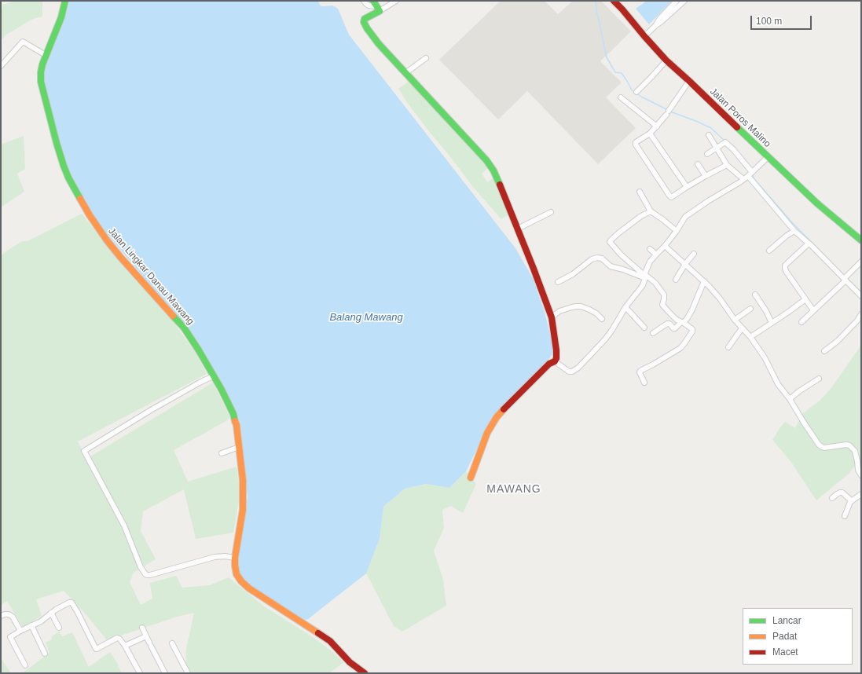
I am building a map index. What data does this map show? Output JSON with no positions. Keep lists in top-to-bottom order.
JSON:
{
  "streets": {
    "street": ["Jalan Poros Malino", "Jalan Lingkar Danau Mawang"]
  },
  "districts": ["MAWANG"],
  "water": ["Balang Mawang"],
  "legend": ["Lancar", "Padat", "Macet"],
  "scale_bar": "100 m"
}
